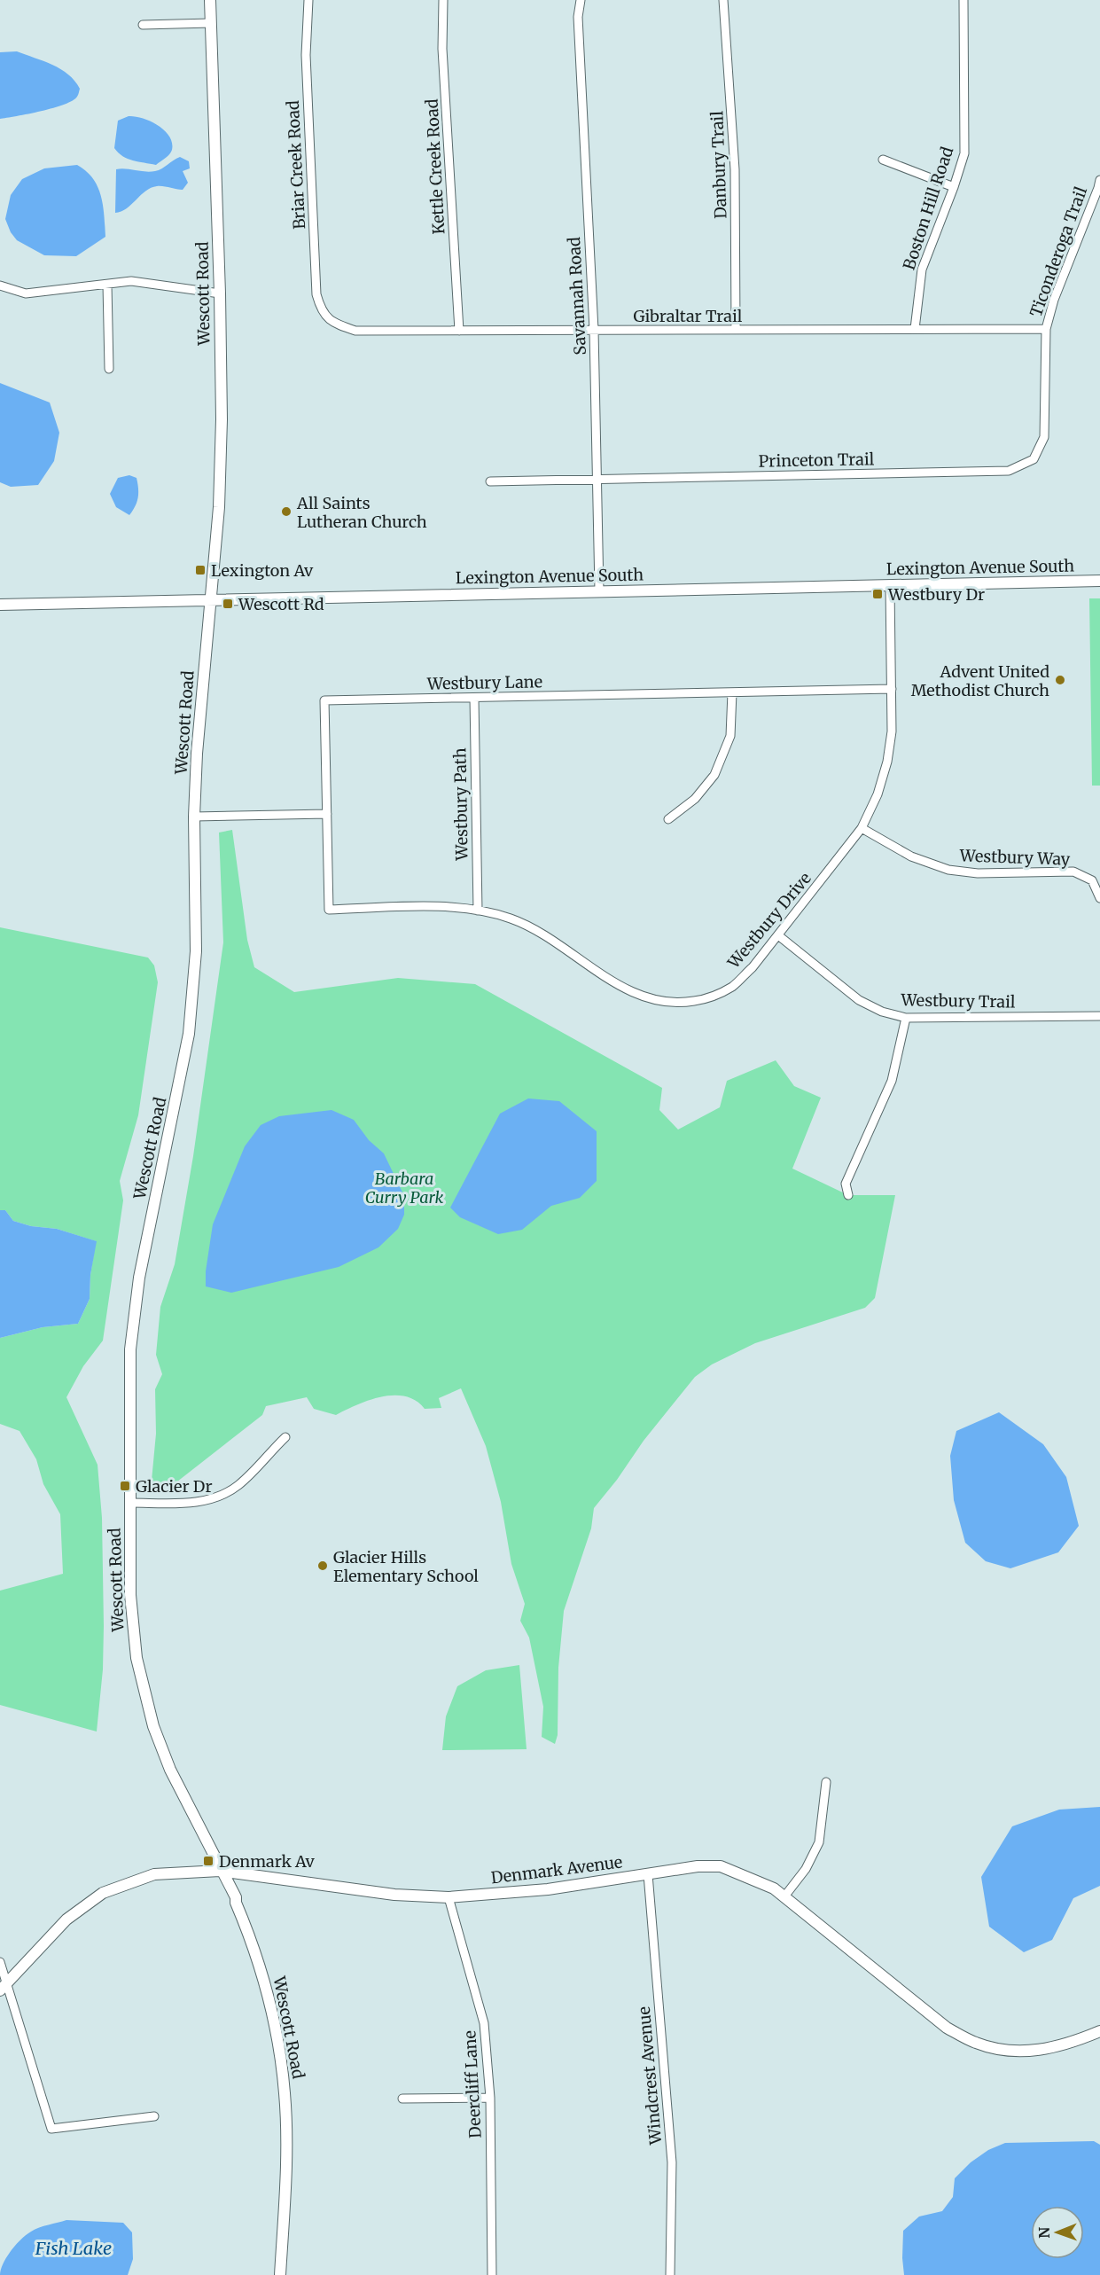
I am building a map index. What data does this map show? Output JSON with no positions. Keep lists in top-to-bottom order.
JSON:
{
  "streets": {
    "street": [
      "Briar Creek Road",
      "Danbury Trail",
      "Kettle Creek Road",
      "Boston Hill Road",
      "Ticonderoga Trail",
      "Wescott Road",
      "Savannah Road",
      "Gibraltar Trail",
      "Princeton Trail",
      "Lexington Avenue South",
      "Westbury Lane",
      "Westbury Path",
      "Westbury Way",
      "Westbury Drive",
      "Westbury Trail",
      "Denmark Avenue",
      "Windcrest Avenue",
      "Deercliff Lane"
    ]
  },
  "crossings": [
    ["Briar Creek Road", "Gibraltar Trail"],
    ["Danbury Trail", "Gibraltar Trail"],
    ["Kettle Creek Road", "Gibraltar Trail"],
    ["Boston Hill Road", "Gibraltar Trail"],
    ["Ticonderoga Trail", "Gibraltar Trail"],
    ["Ticonderoga Trail", "Princeton Trail"],
    ["Wescott Road", "Lexington Avenue South"],
    ["Wescott Road", "Denmark Avenue"],
    ["Savannah Road", "Gibraltar Trail"],
    ["Savannah Road", "Princeton Trail"],
    ["Savannah Road", "Lexington Avenue South"],
    ["Lexington Avenue South", "Westbury Drive"],
    ["Westbury Lane", "Westbury Path"],
    ["Westbury Lane", "Westbury Drive"],
    ["Westbury Path", "Westbury Drive"],
    ["Westbury Way", "Westbury Drive"],
    ["Westbury Drive", "Westbury Trail"],
    ["Denmark Avenue", "Windcrest Avenue"],
    ["Denmark Avenue", "Deercliff Lane"]
  ],
  "water": ["Fish Lake"],
  "parks": ["Barbara Curry Park"],
  "places": {
    "other": ["All Saints Lutheran Church", "Advent United Methodist Church", "Glacier Hills Elementary School"],
    "transit": [
      "Lexington Av",
      "Westbury Dr",
      "Wescott Rd",
      "Glacier Dr",
      "Denmark Av"
    ]
  },
  "north": "left"
}
